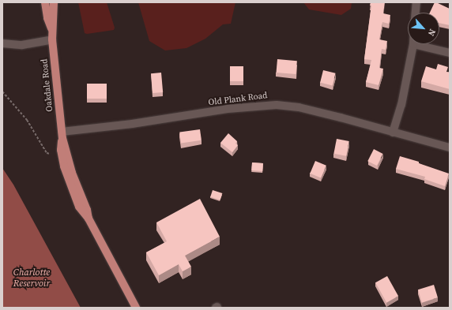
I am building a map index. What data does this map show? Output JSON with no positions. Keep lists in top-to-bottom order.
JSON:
{
  "streets": {
    "main road": ["Oakdale Road"],
    "street": ["Old Plank Road"]
  },
  "crossings": [
    ["Oakdale Road", "Old Plank Road"]
  ],
  "water": ["Charlotte Reservoir"],
  "north": "bottom right"
}
